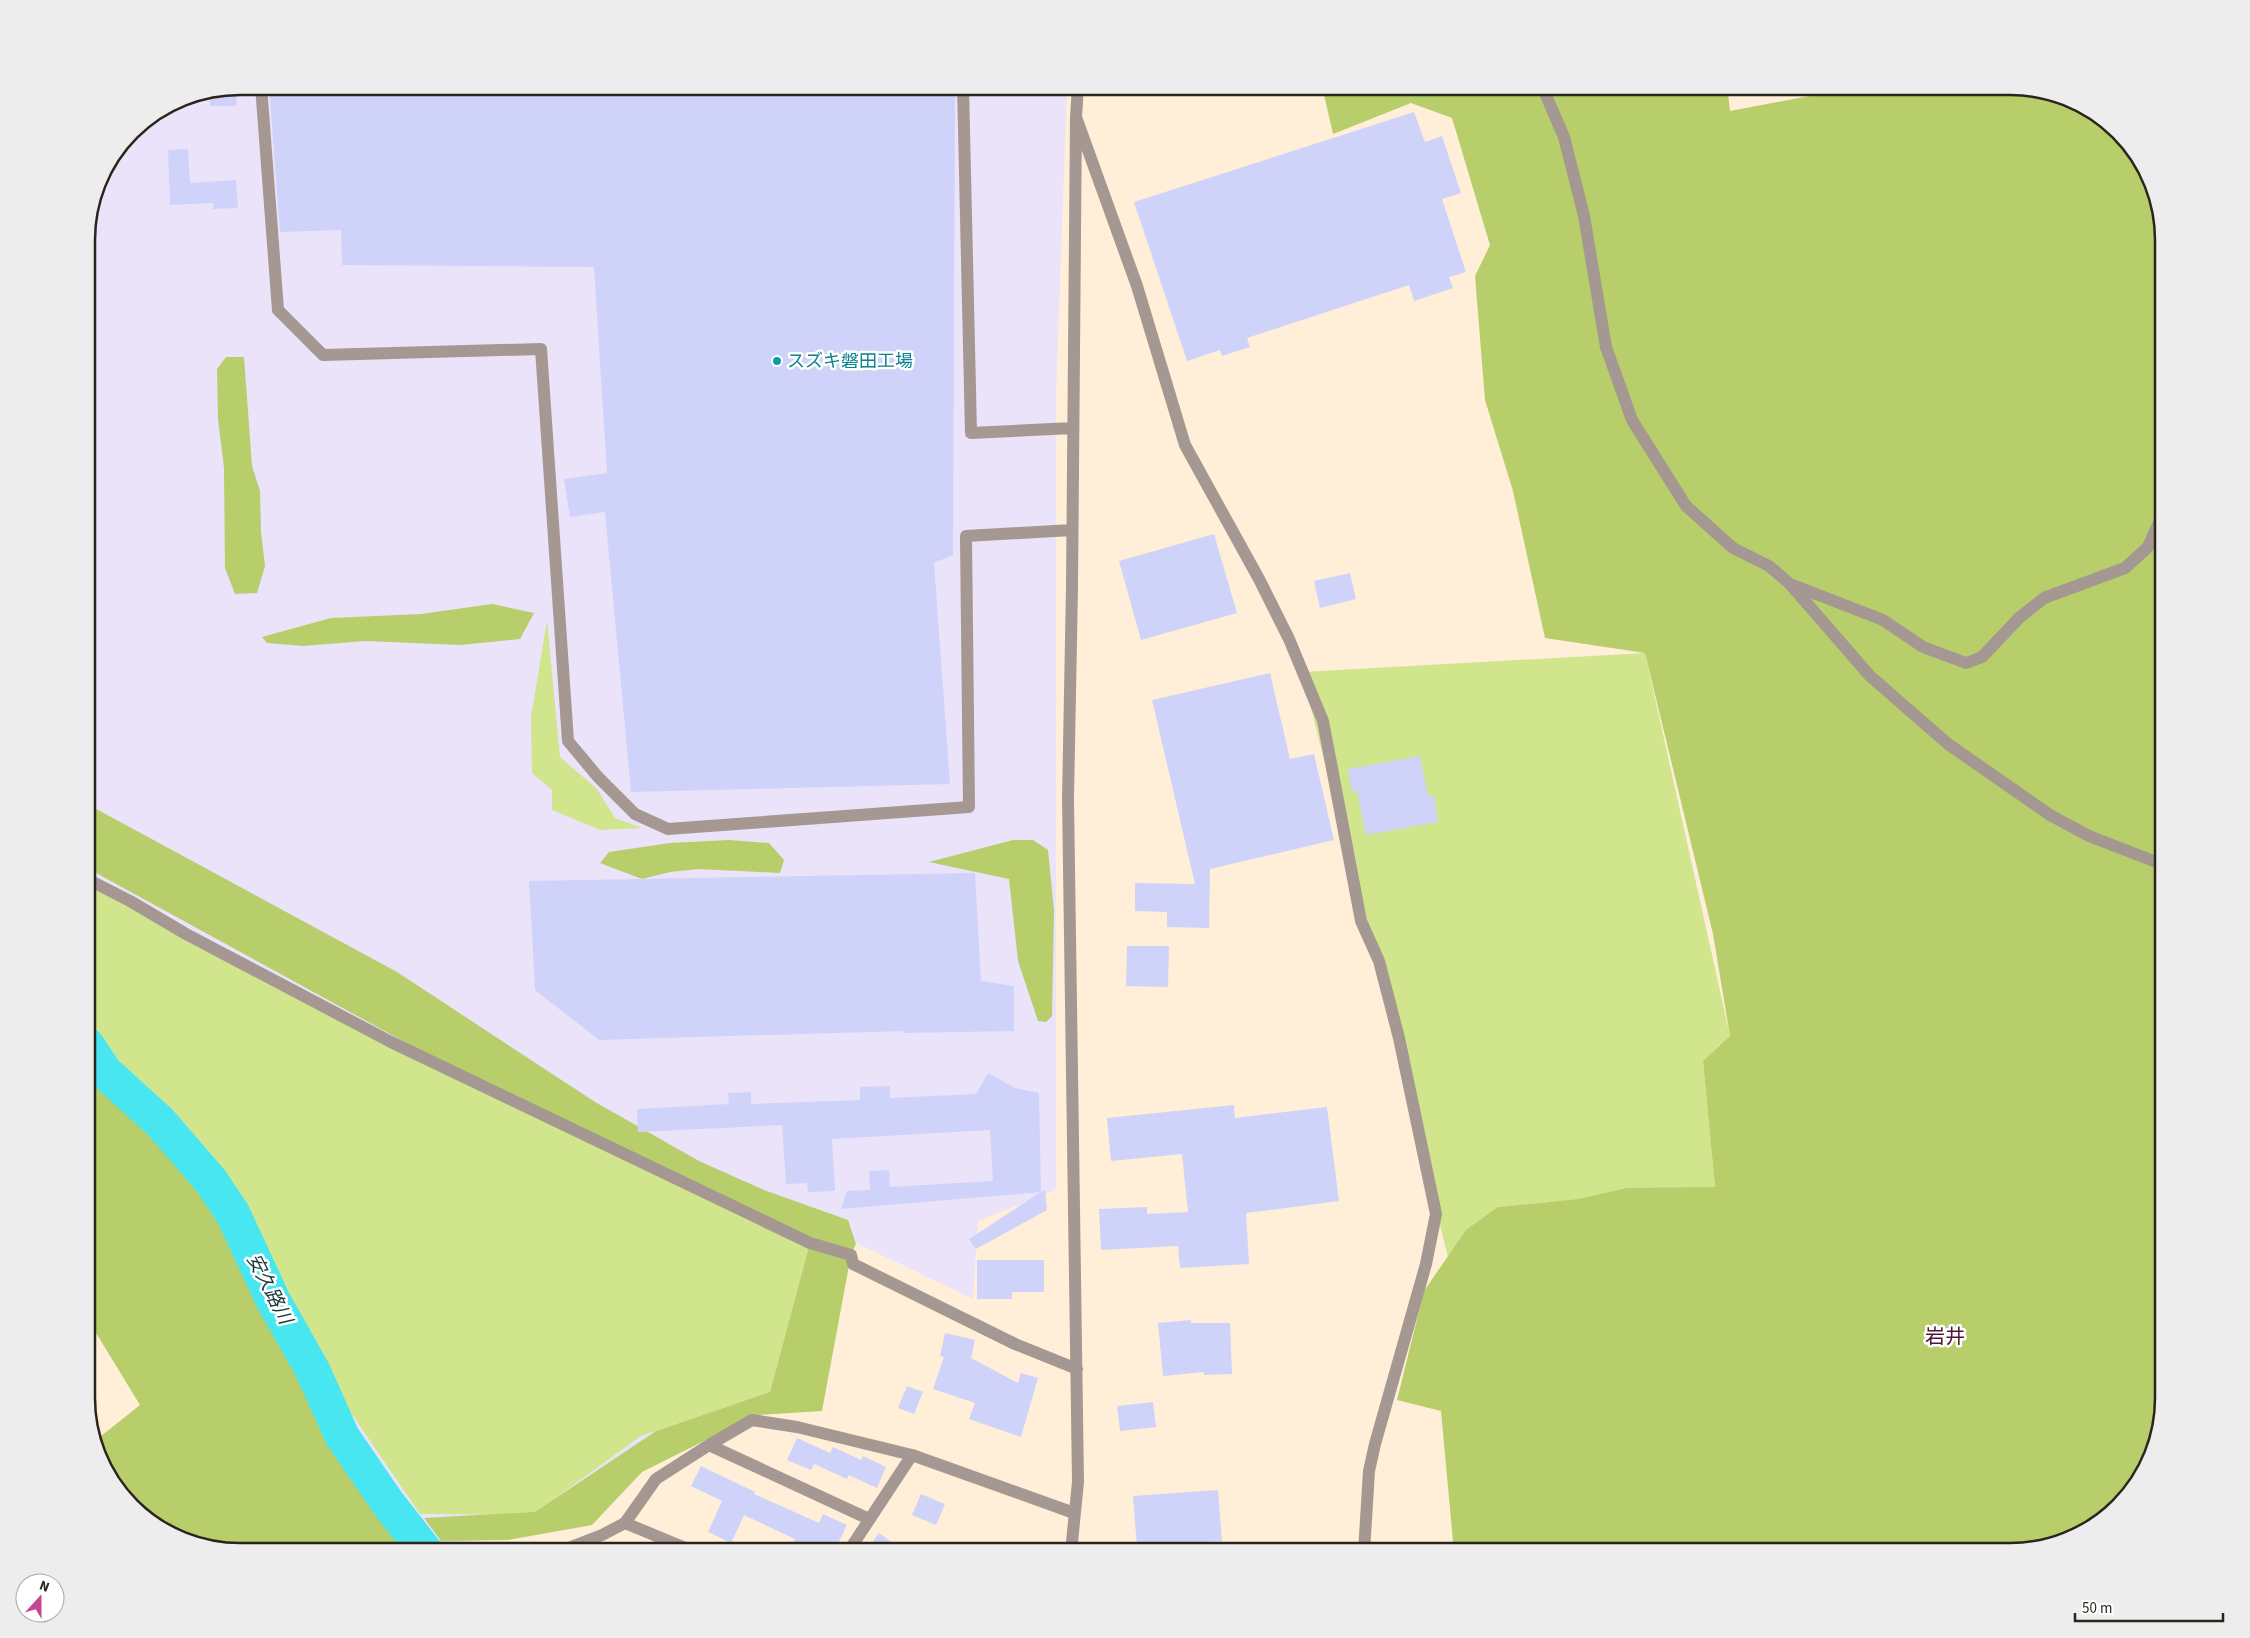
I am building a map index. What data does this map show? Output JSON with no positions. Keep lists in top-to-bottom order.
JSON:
{
  "districts": ["岩井"],
  "water": ["安久路川"],
  "places": ["スズキ磐田工場"],
  "scale_bar": "50 m",
  "north": "top"
}
